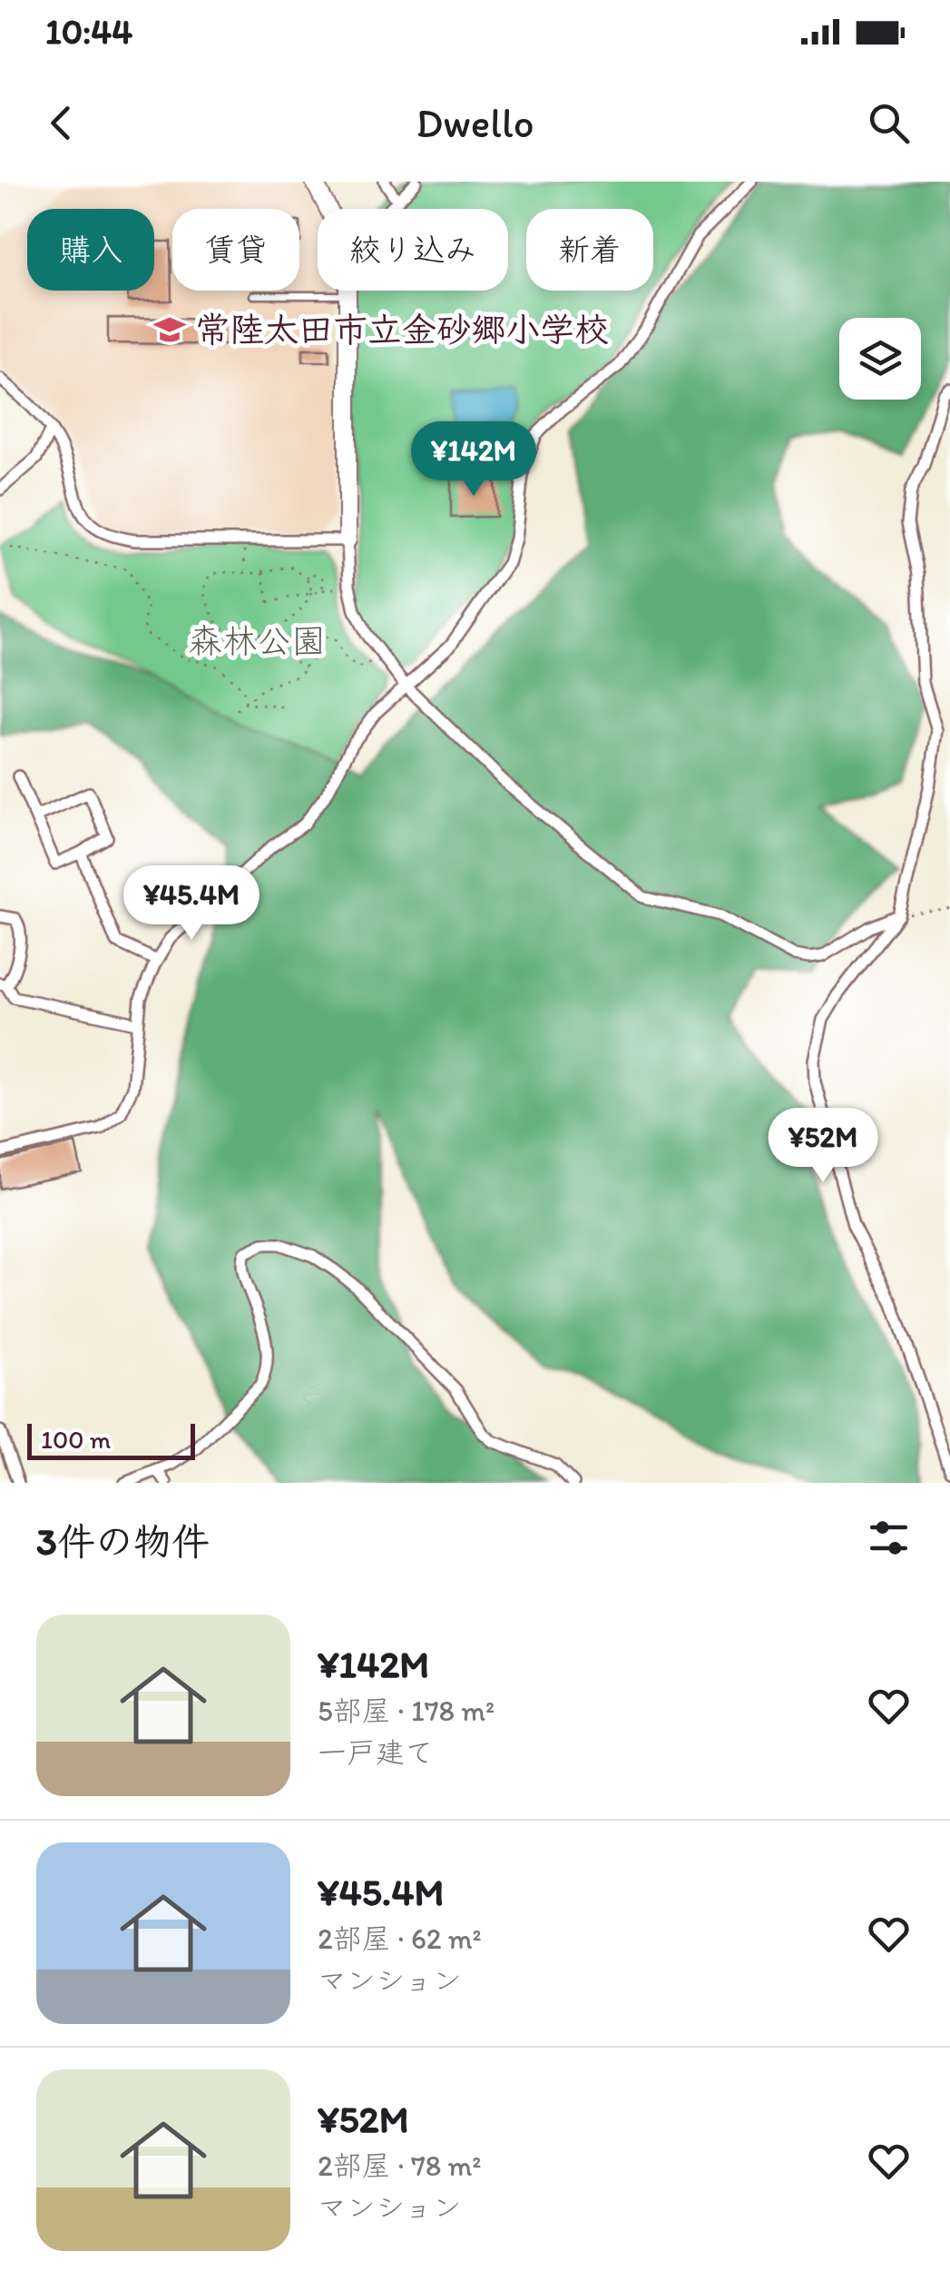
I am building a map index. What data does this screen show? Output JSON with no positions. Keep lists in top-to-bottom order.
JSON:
{
  "parks": ["森林公園"],
  "places": {
    "school or university": ["常陸太田市立金砂郷小学校"]
  },
  "scale_bar": "100 m",
  "page": {
    "status": "10:44",
    "header": "Dwello",
    "chip": [
      "購入",
      "賃貸",
      "絞り込み",
      "新着"
    ],
    "price": ["¥142M", "¥45.4M", "¥52M"],
    "scale": "100 m",
    "heading": "3件の物件",
    "list": [
      {
        "name": "¥142M",
        "note": "5部屋 · 178 m² · 一戸建て"
      },
      {
        "name": "¥45.4M",
        "note": "2部屋 · 62 m² · マンション"
      },
      {
        "name": "¥52M",
        "note": "2部屋 · 78 m² · マンション"
      }
    ]
  }
}
